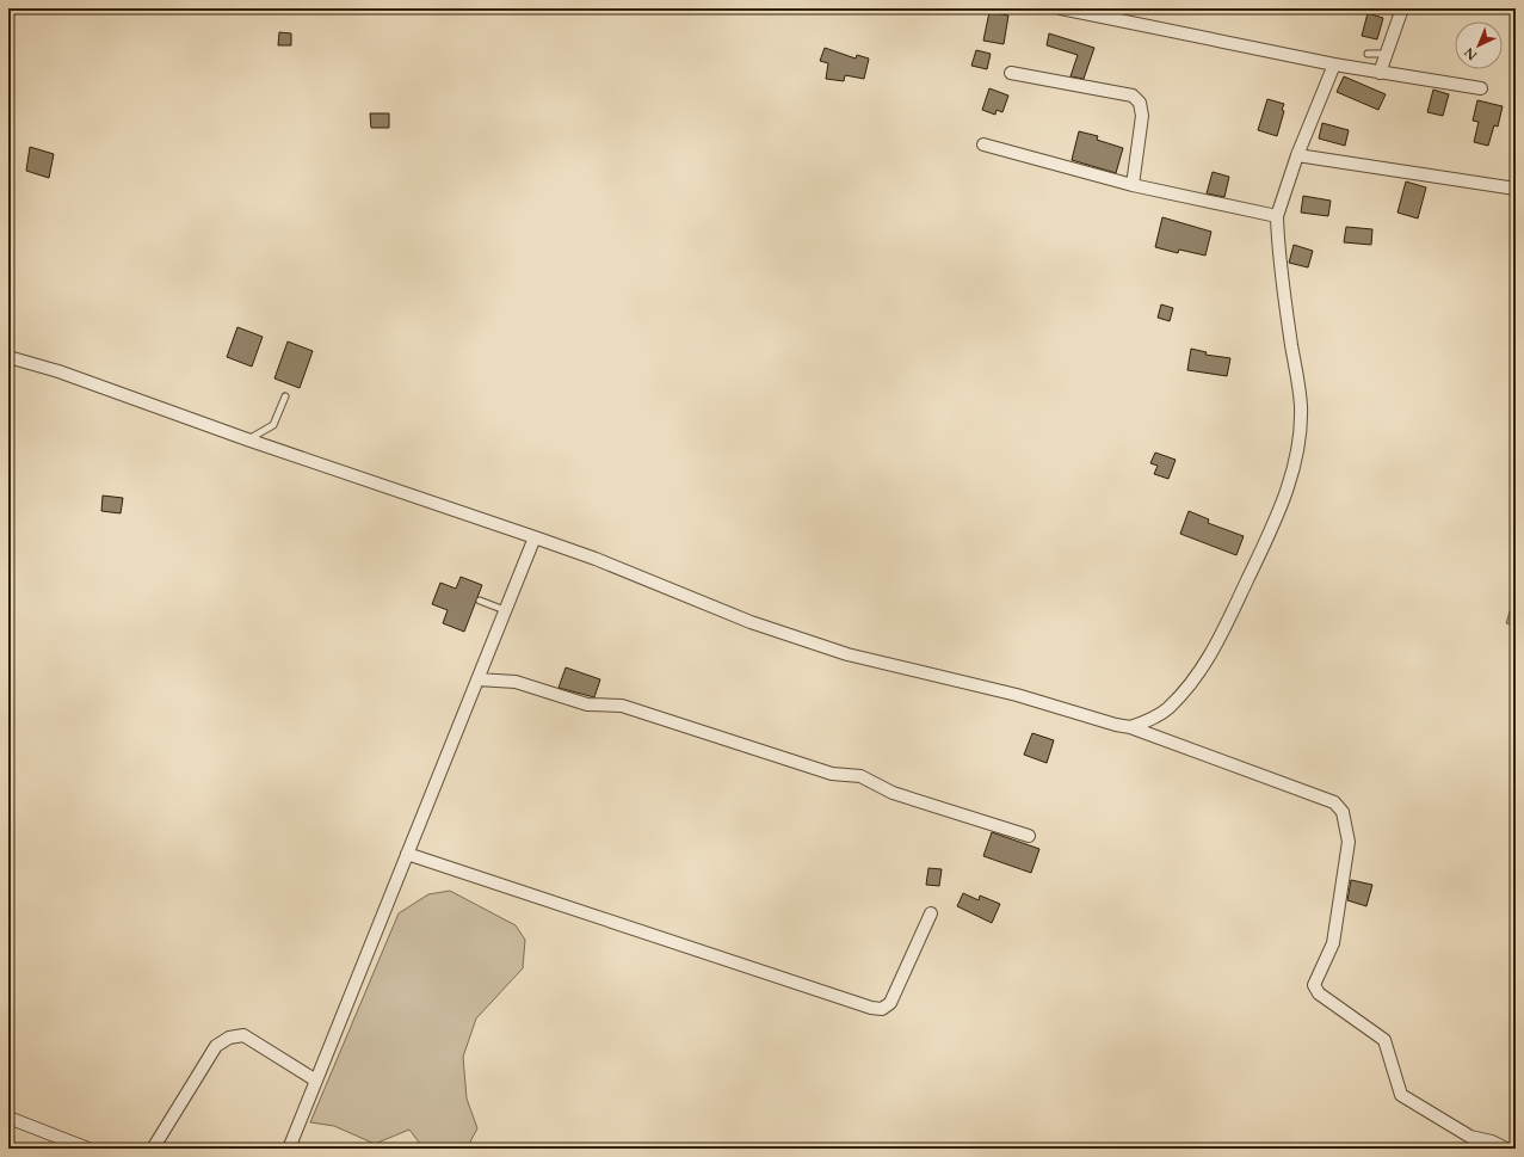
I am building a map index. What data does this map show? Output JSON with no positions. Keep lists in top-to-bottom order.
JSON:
{
  "north": "bottom left"
}
